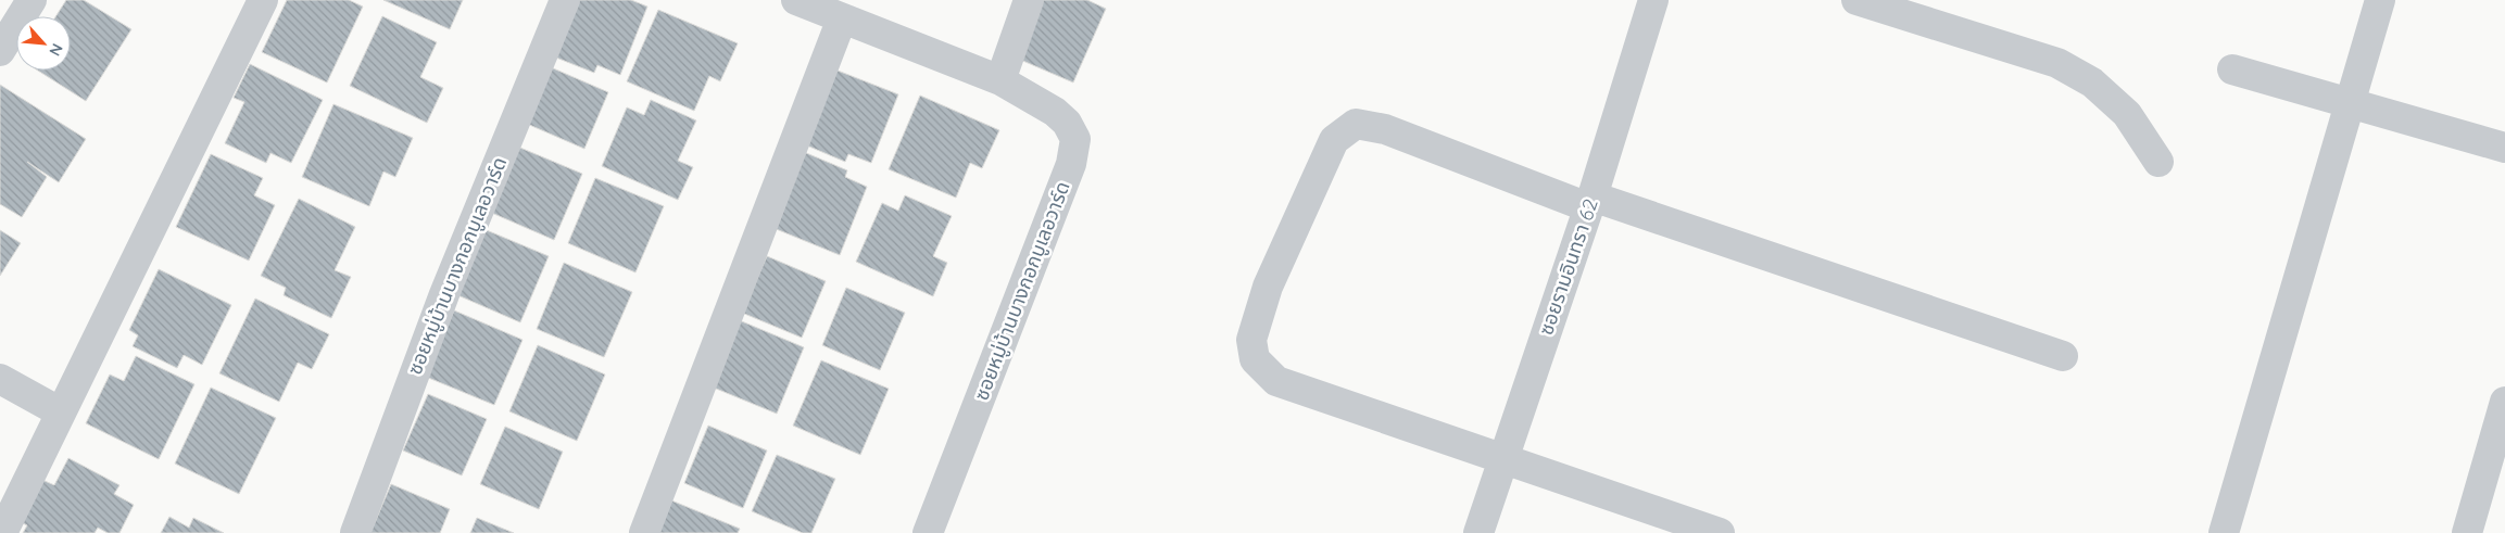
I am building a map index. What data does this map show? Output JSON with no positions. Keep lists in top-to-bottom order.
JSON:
{
  "streets": {
    "street": ["ซอยหมู่บ้านบางกอกบูเลอวาร์ด", "ซอยรามอินทรา 62"]
  },
  "north": "bottom right"
}
